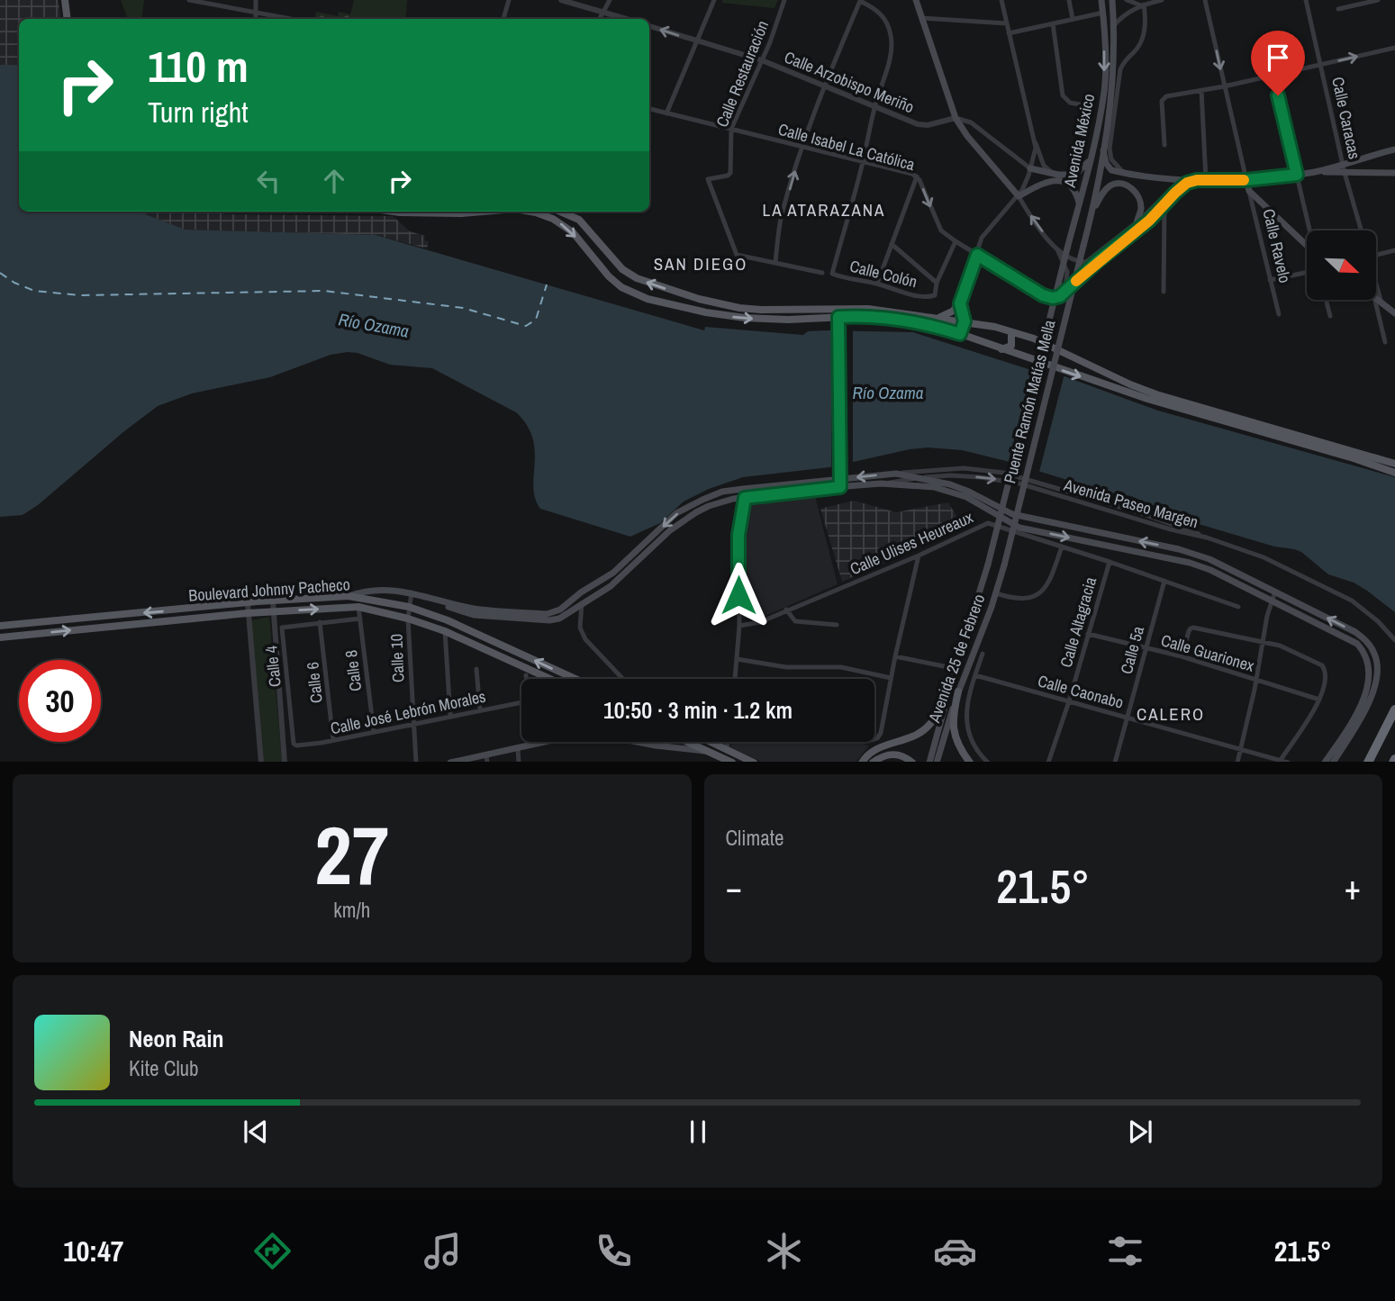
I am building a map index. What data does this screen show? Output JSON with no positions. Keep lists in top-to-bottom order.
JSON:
{
  "streets": {
    "main road": [
      "Avenida México",
      "Calle Ravelo",
      "Puente Ramón Matías Mella",
      "Boulevard Johnny Pacheco",
      "Avenida 25 de Febrero"
    ],
    "street": [
      "Calle Restauración",
      "Calle Arzobispo Meriño",
      "Calle Caracas",
      "Calle Isabel La Católica",
      "Calle Colón",
      "Avenida Paseo Margen",
      "Calle Ulises Heureaux",
      "Calle Altagracia",
      "Calle 5a",
      "Calle Guarionex",
      "Calle 10",
      "Calle 4",
      "Calle 8",
      "Calle 6",
      "Calle Caonabo",
      "Calle José Lebrón Morales"
    ]
  },
  "crossings": [
    ["Calle Restauración", "Calle Arzobispo Meriño"],
    ["Calle Restauración", "Calle Isabel La Católica"],
    ["Avenida México", "Puente Ramón Matías Mella"],
    ["Calle Isabel La Católica", "Calle Colón"],
    ["Puente Ramón Matías Mella", "Avenida 25 de Febrero"],
    ["Calle Ulises Heureaux", "Calle Altagracia"],
    ["Calle Ulises Heureaux", "Calle 5a"],
    ["Boulevard Johnny Pacheco", "Calle 10"],
    ["Boulevard Johnny Pacheco", "Calle 8"],
    ["Calle Altagracia", "Calle Guarionex"],
    ["Calle Altagracia", "Calle Caonabo"],
    ["Calle 5a", "Calle Guarionex"],
    ["Calle 5a", "Calle Caonabo"],
    ["Calle 10", "Calle José Lebrón Morales"],
    ["Calle 4", "Calle 8"],
    ["Calle 4", "Calle 6"],
    ["Calle 4", "Calle José Lebrón Morales"],
    ["Calle 8", "Calle José Lebrón Morales"],
    ["Calle 6", "Calle José Lebrón Morales"]
  ],
  "districts": ["LA ATARAZANA", "SAN DIEGO", "CALERO"],
  "water": ["Río Ozama"],
  "north": "bottom right",
  "page": {
    "turn": ["110 m", "Turn right"],
    "limit": "30",
    "trip": "10:50 · 3 min · 1.2 km",
    "tile": [
      ["27", "km/h"],
      "Climate"
    ],
    "heat": ["−", "21.5°", "+"],
    "song": ["Neon Rain", "Kite Club"],
    "tabs": ["10:47", "21.5°"]
  }
}
